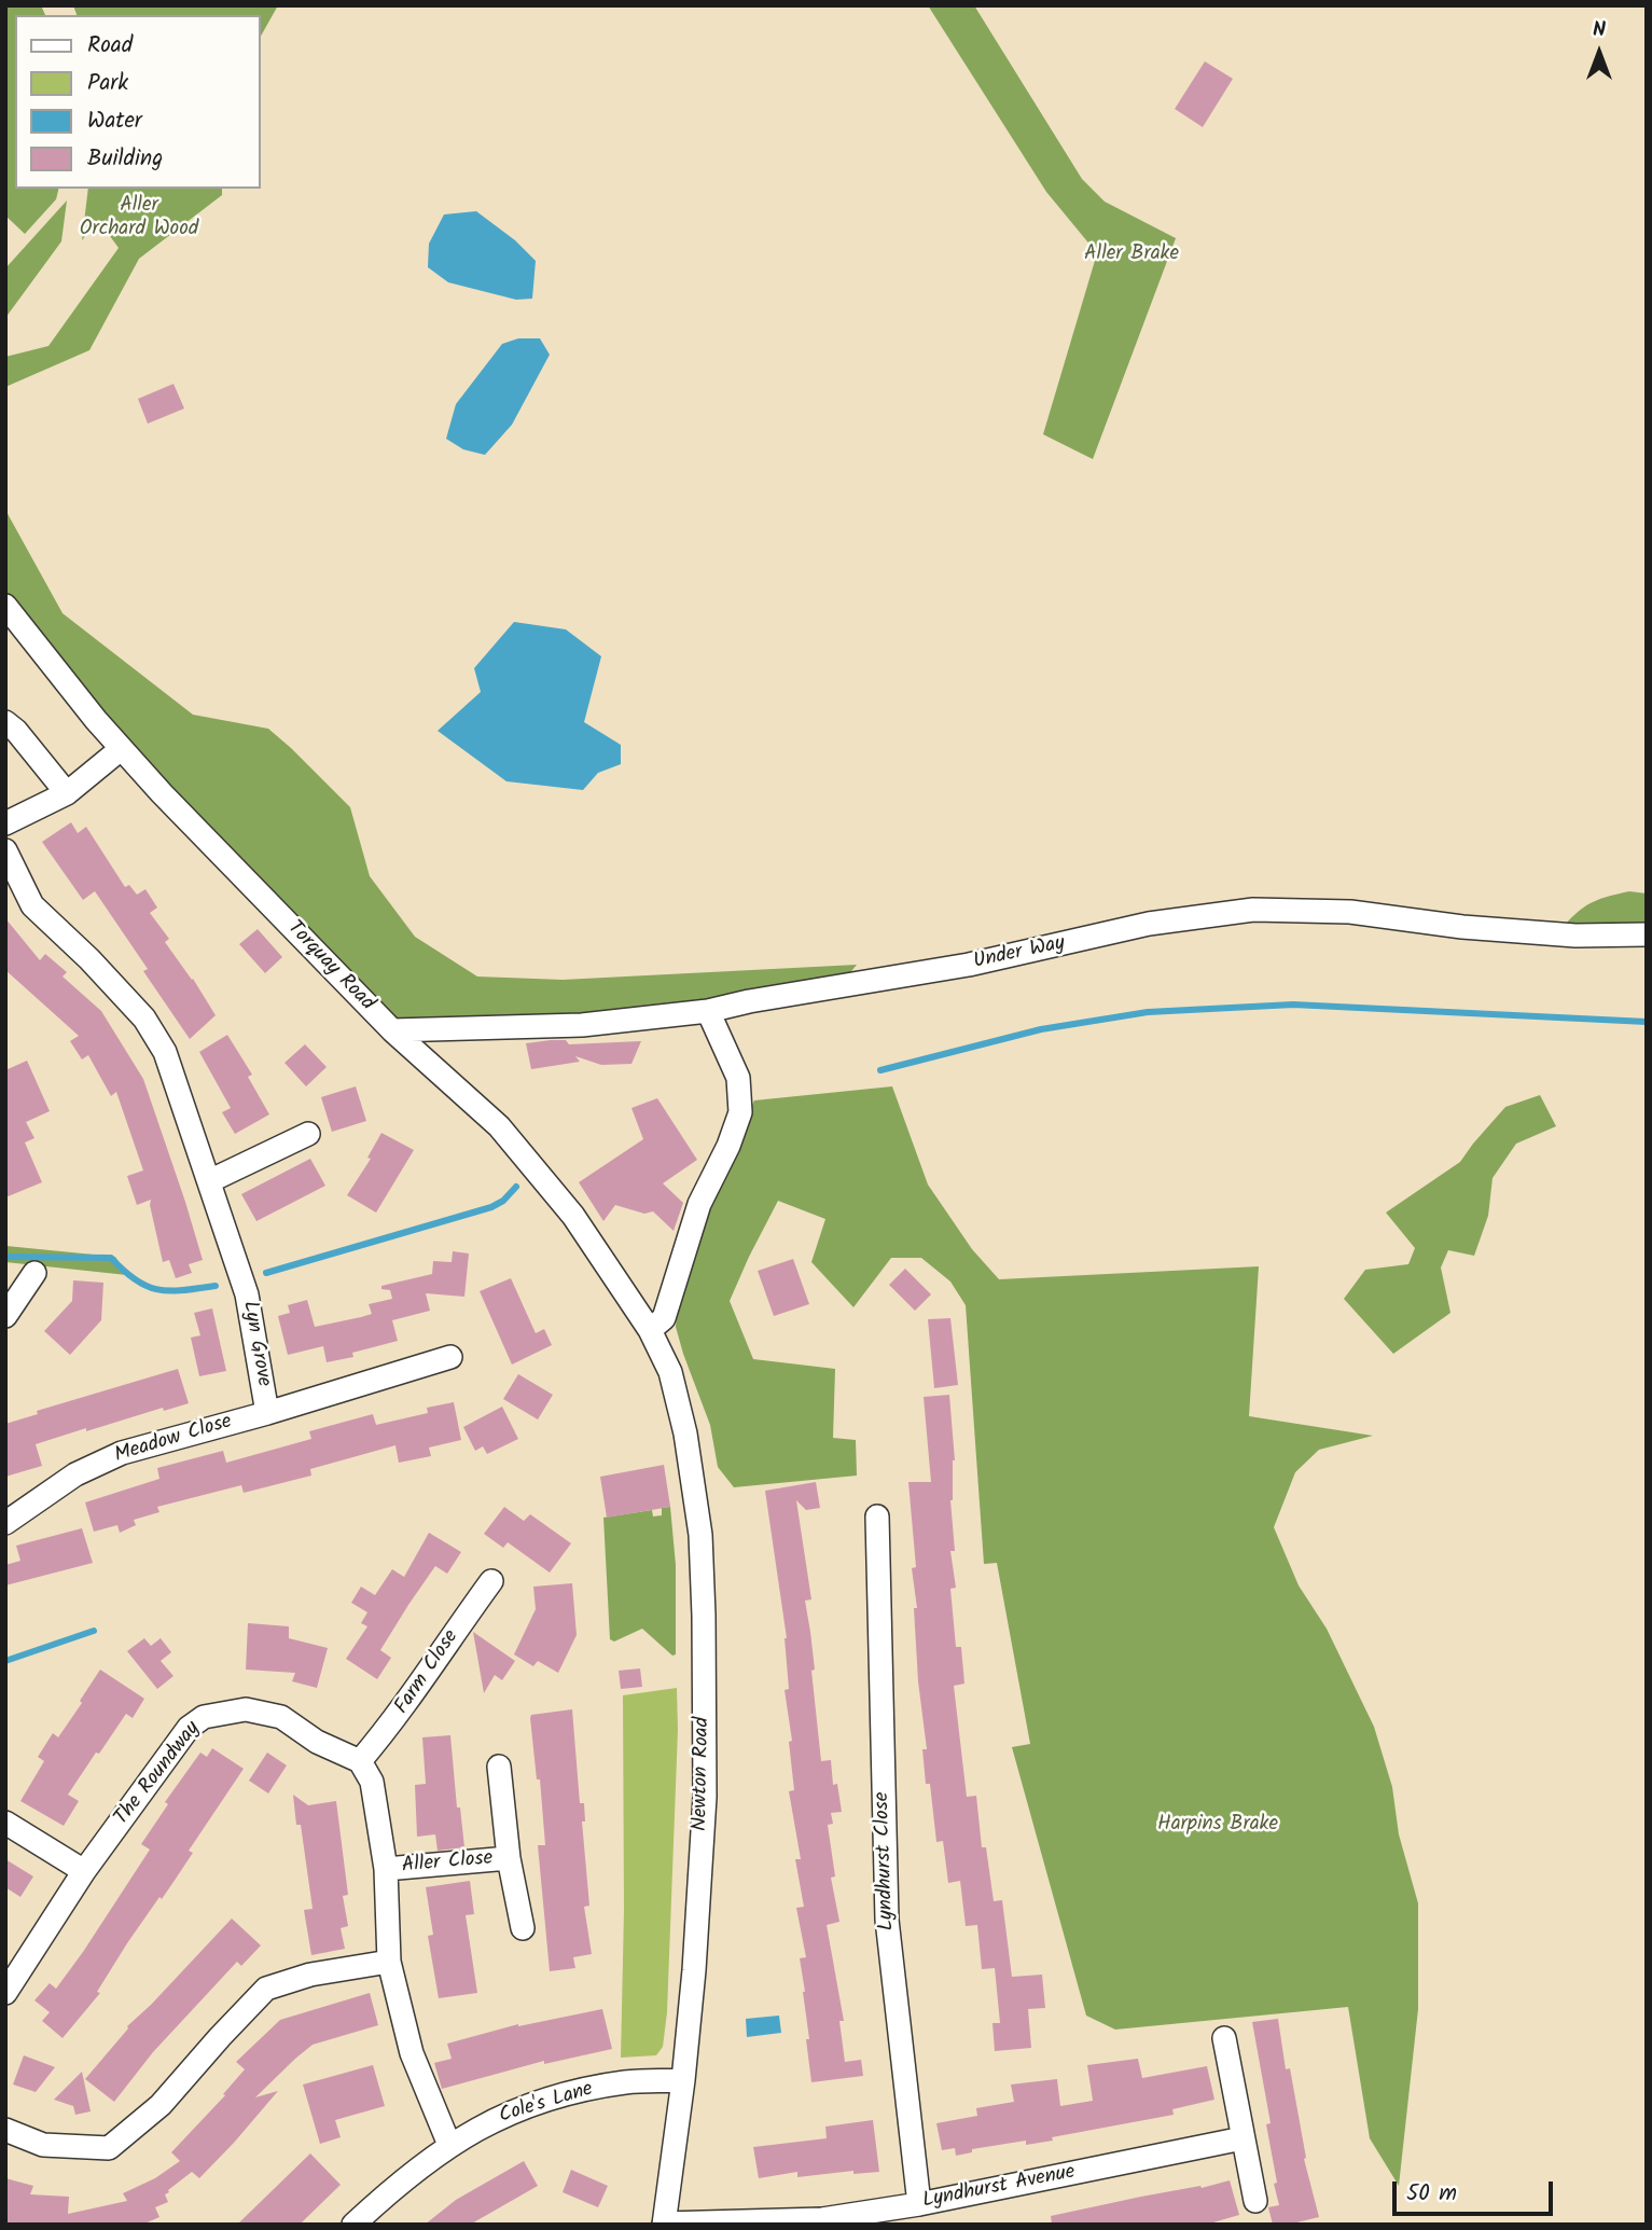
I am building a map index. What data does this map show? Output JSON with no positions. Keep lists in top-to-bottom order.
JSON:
{
  "streets": {
    "street": [
      "Under Way",
      "Torquay Road",
      "Lyn Grove",
      "Meadow Close",
      "Farm Close",
      "The Roundway",
      "Newton Road",
      "Lyndhurst Close",
      "Aller Close",
      "Cole's Lane",
      "Lyndhurst Avenue"
    ]
  },
  "crossings": [
    ["Under Way", "Torquay Road"],
    ["Torquay Road", "Newton Road"],
    ["Lyn Grove", "Meadow Close"],
    ["Farm Close", "The Roundway"],
    ["Newton Road", "Cole's Lane"],
    ["Newton Road", "Lyndhurst Avenue"],
    ["Lyndhurst Close", "Lyndhurst Avenue"]
  ],
  "parks": ["Aller Orchard Wood", "Aller Brake", "Harpins Brake"],
  "legend": [
    "Road",
    "Park",
    "Water",
    "Building"
  ],
  "scale_bar": "50 m",
  "north": "top"
}
